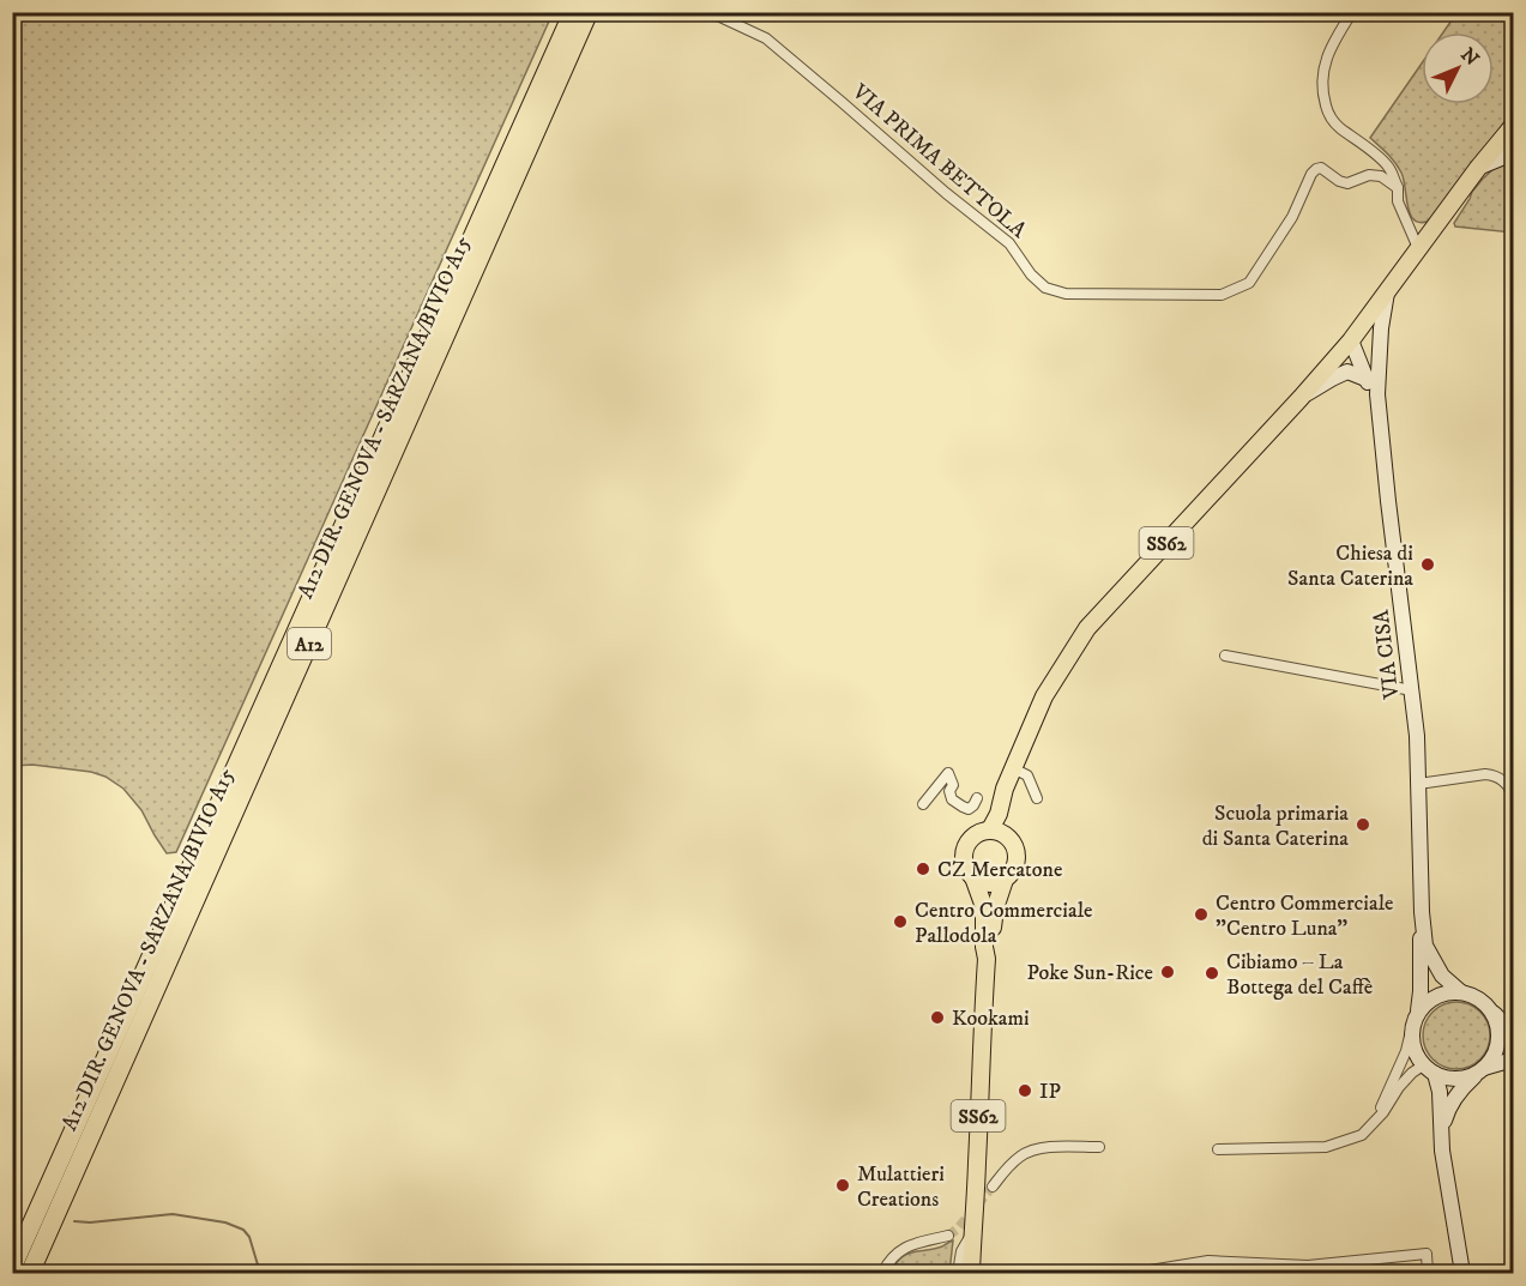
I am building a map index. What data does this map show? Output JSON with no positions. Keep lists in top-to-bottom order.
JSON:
{
  "streets": {
    "highway": ["A12 DIR. GENOVA - SARZANA/BIVIO A15", "A12"],
    "main road": ["SS62"],
    "street": ["VIA PRIMA BETTOLA", "VIA CISA"]
  },
  "crossings": [
    ["SS62", "VIA CISA"]
  ],
  "places": [
    "Chiesa di Santa Caterina",
    "Scuola primaria di Santa Caterina",
    "CZ Mercatone",
    "Centro Commerciale \"Centro Luna\"",
    "Centro Commerciale Pallodola",
    "Poke Sun-Rice",
    "Cibiamo – La Bottega del Caffè",
    "Kookami",
    "IP",
    "Mulattieri Creations"
  ],
  "north": "top right"
}
